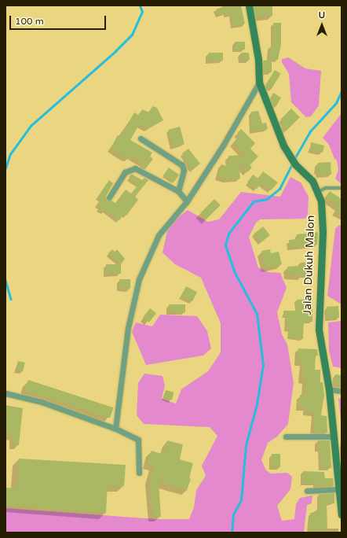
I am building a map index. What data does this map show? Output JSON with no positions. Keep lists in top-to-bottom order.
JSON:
{
  "streets": {
    "street": ["Jalan Dukuh Malon"]
  },
  "scale_bar": "100 m",
  "north": "top"
}
